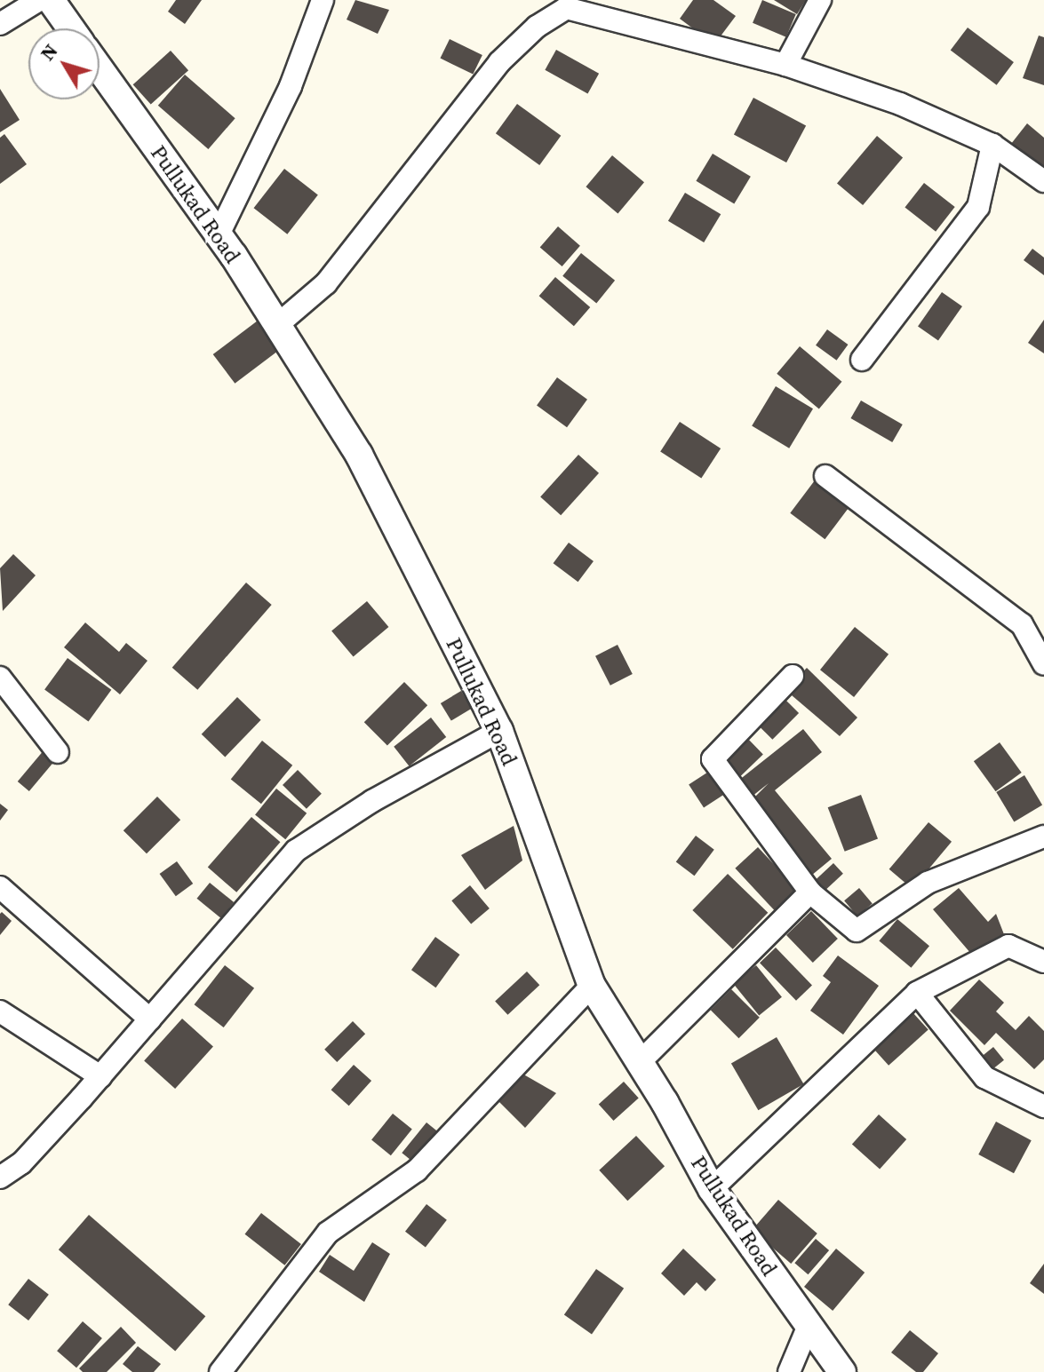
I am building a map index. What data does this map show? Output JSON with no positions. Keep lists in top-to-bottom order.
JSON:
{
  "streets": {
    "street": ["Pullukad Road"]
  },
  "north": "top left"
}
